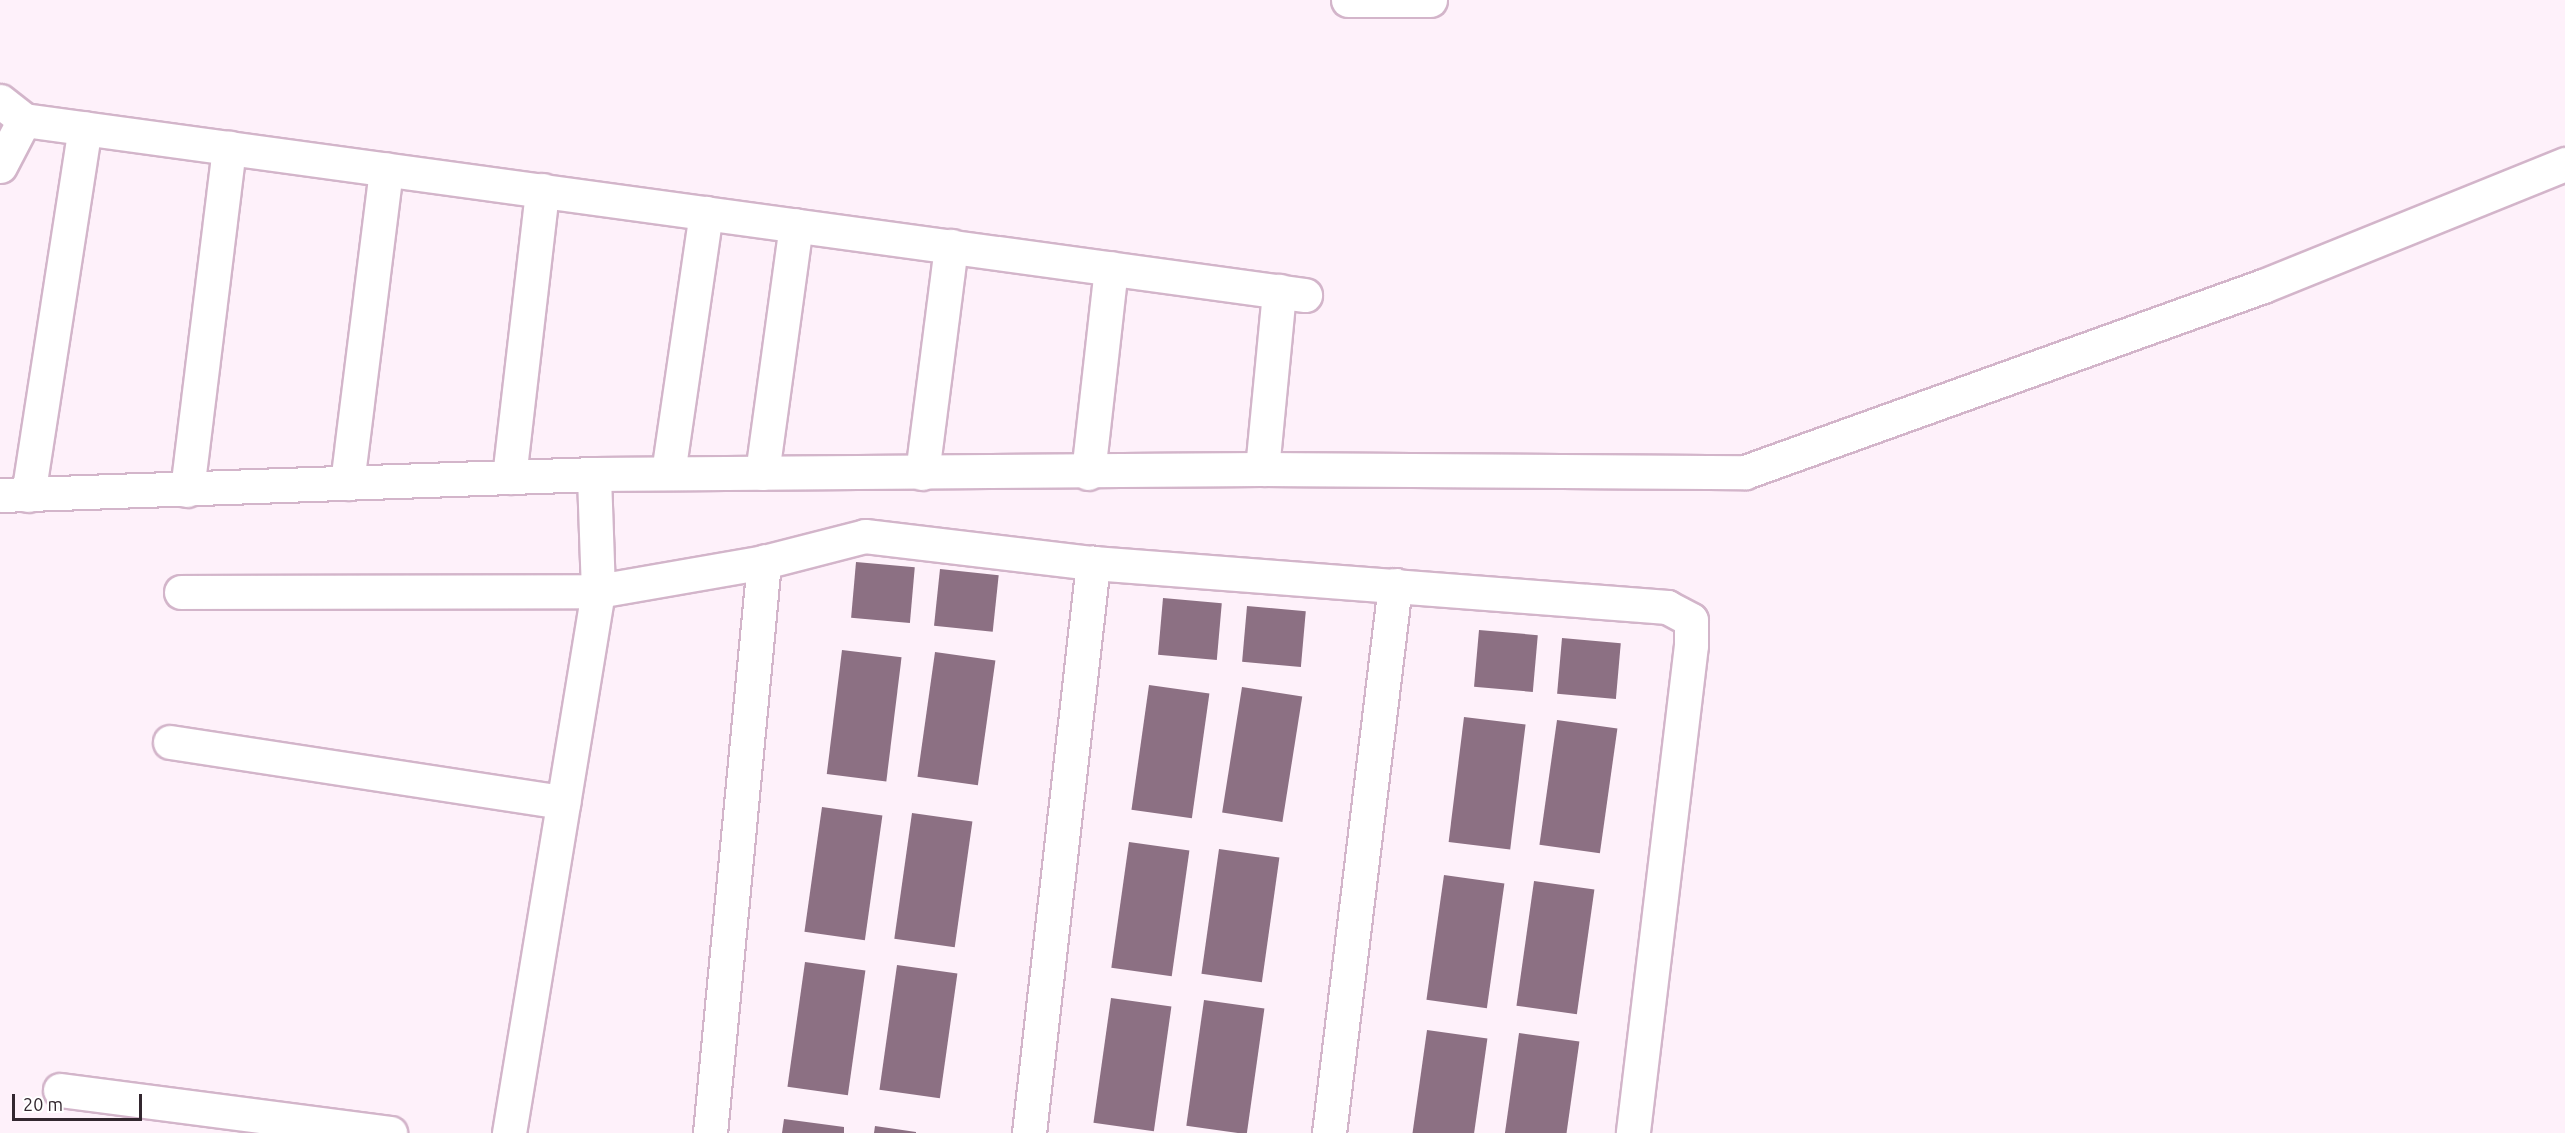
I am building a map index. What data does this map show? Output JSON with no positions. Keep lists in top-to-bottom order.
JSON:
{
  "scale_bar": "20 m"
}
